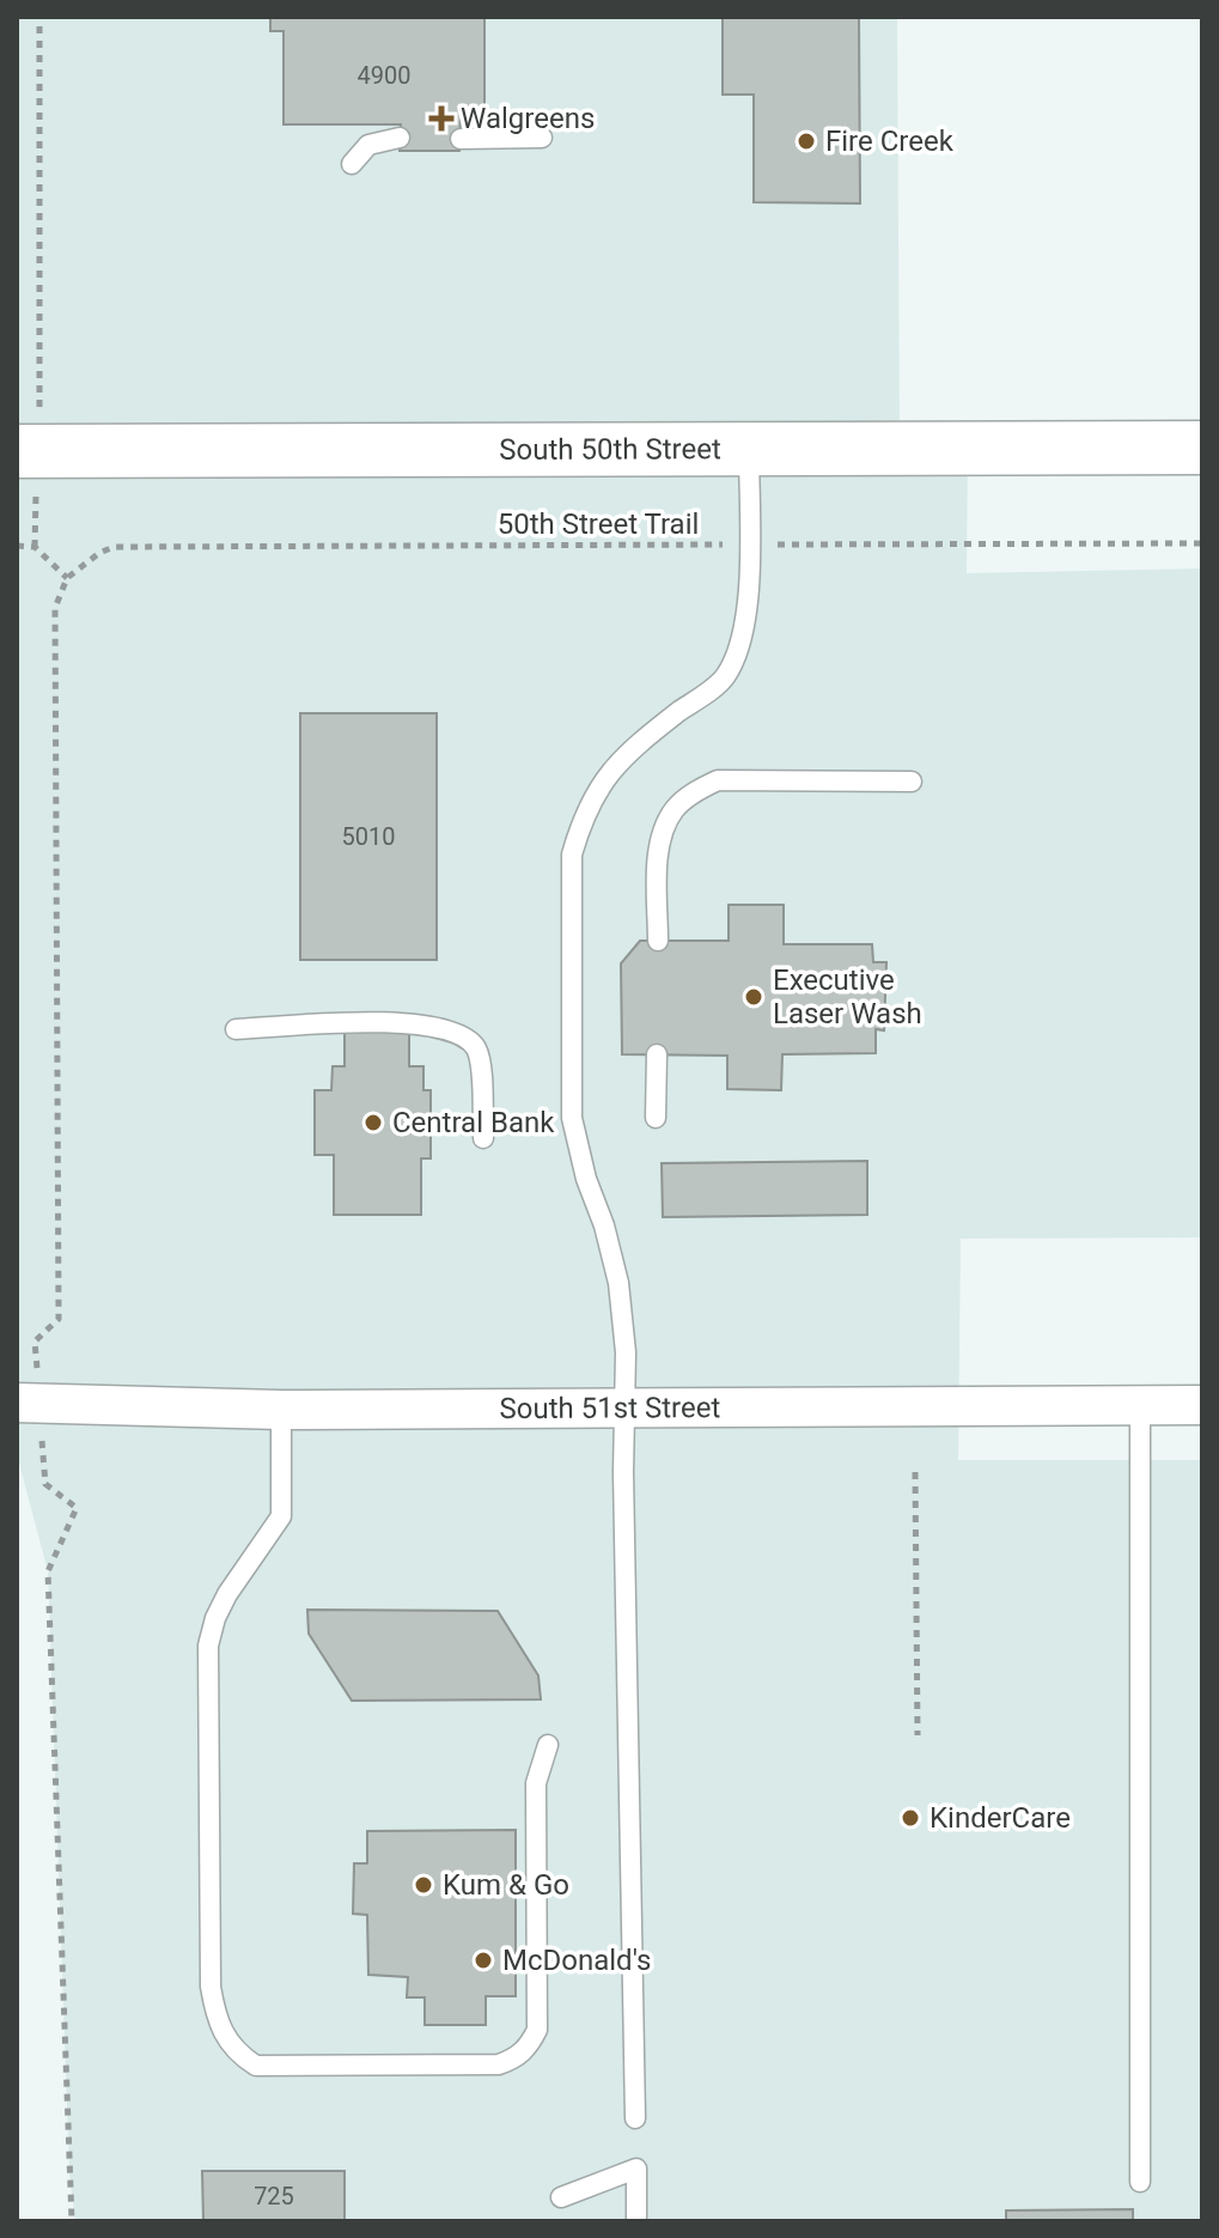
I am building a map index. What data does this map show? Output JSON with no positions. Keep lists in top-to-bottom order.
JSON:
{
  "streets": {
    "main road": ["South 50th Street"],
    "street": ["South 51st Street"],
    "path": ["50th Street Trail"]
  },
  "places": {
    "health": ["Walgreens"],
    "other": [
      "Fire Creek",
      "Executive Laser Wash",
      "Central Bank",
      "KinderCare",
      "Kum & Go",
      "McDonald's"
    ]
  },
  "house_numbers": ["4900", "5010", "725"]
}
